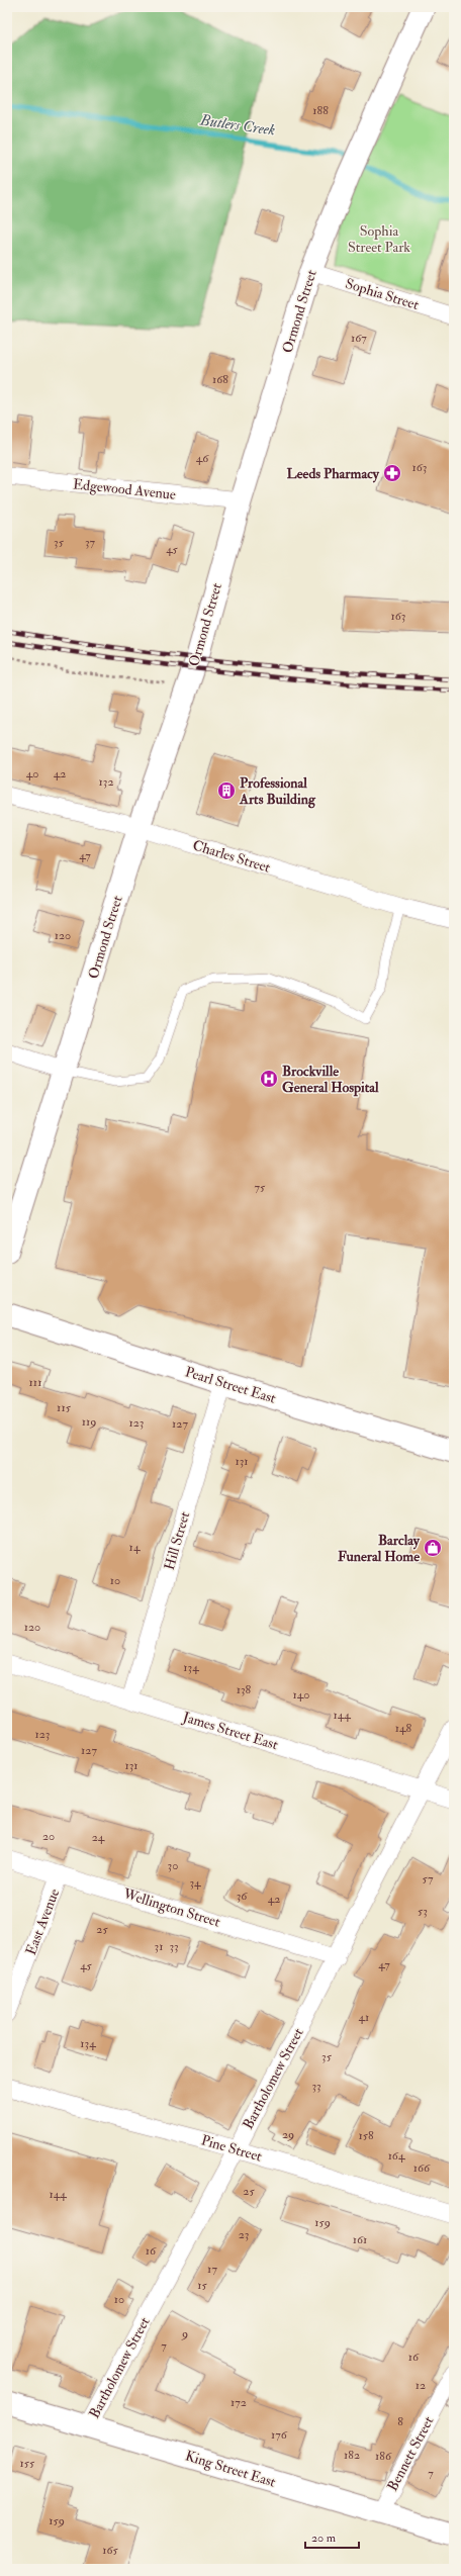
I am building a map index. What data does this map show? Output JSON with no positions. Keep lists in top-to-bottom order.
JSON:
{
  "streets": {
    "street": [
      "Sophia Street",
      "Ormond Street",
      "Edgewood Avenue",
      "Charles Street",
      "Pearl Street East",
      "Hill Street",
      "James Street East",
      "Wellington Street",
      "East Avenue",
      "Bartholomew Street",
      "Pine Street",
      "Bennett Street",
      "King Street East"
    ]
  },
  "crossings": [
    ["Sophia Street", "Ormond Street"],
    ["Ormond Street", "Edgewood Avenue"],
    ["Ormond Street", "Charles Street"],
    ["Pearl Street East", "Hill Street"],
    ["Hill Street", "James Street East"],
    ["James Street East", "Bartholomew Street"],
    ["Wellington Street", "East Avenue"],
    ["Wellington Street", "Bartholomew Street"],
    ["Bartholomew Street", "Pine Street"],
    ["Bartholomew Street", "King Street East"],
    ["Bennett Street", "King Street East"]
  ],
  "water": ["Butlers Creek"],
  "parks": ["Sophia Street Park"],
  "places": {
    "pharmacy": ["Leeds Pharmacy"],
    "building": ["Professional Arts Building"],
    "hospital": ["Brockville General Hospital"],
    "shop": ["Barclay Funeral Home"]
  },
  "house_numbers": [
    "188",
    "167",
    "168",
    "46",
    "163",
    "35",
    "37",
    "45",
    "163",
    "40",
    "42",
    "132",
    "47",
    "120",
    "75",
    "111",
    "115",
    "119",
    "123",
    "127",
    "131",
    "14",
    "10",
    "120",
    "134",
    "138",
    "140",
    "144",
    "148",
    "123",
    "127",
    "131",
    "20",
    "24",
    "30",
    "57",
    "34",
    "36",
    "42",
    "53",
    "25",
    "31",
    "33",
    "47",
    "45",
    "41",
    "134",
    "35",
    "33",
    "29",
    "158",
    "164",
    "166",
    "25",
    "144",
    "159",
    "23",
    "161",
    "16",
    "17",
    "15",
    "10",
    "9",
    "7",
    "16",
    "12",
    "172",
    "8",
    "176",
    "182",
    "186",
    "155",
    "7",
    "159",
    "165"
  ],
  "scale_bar": "20 m"
}
